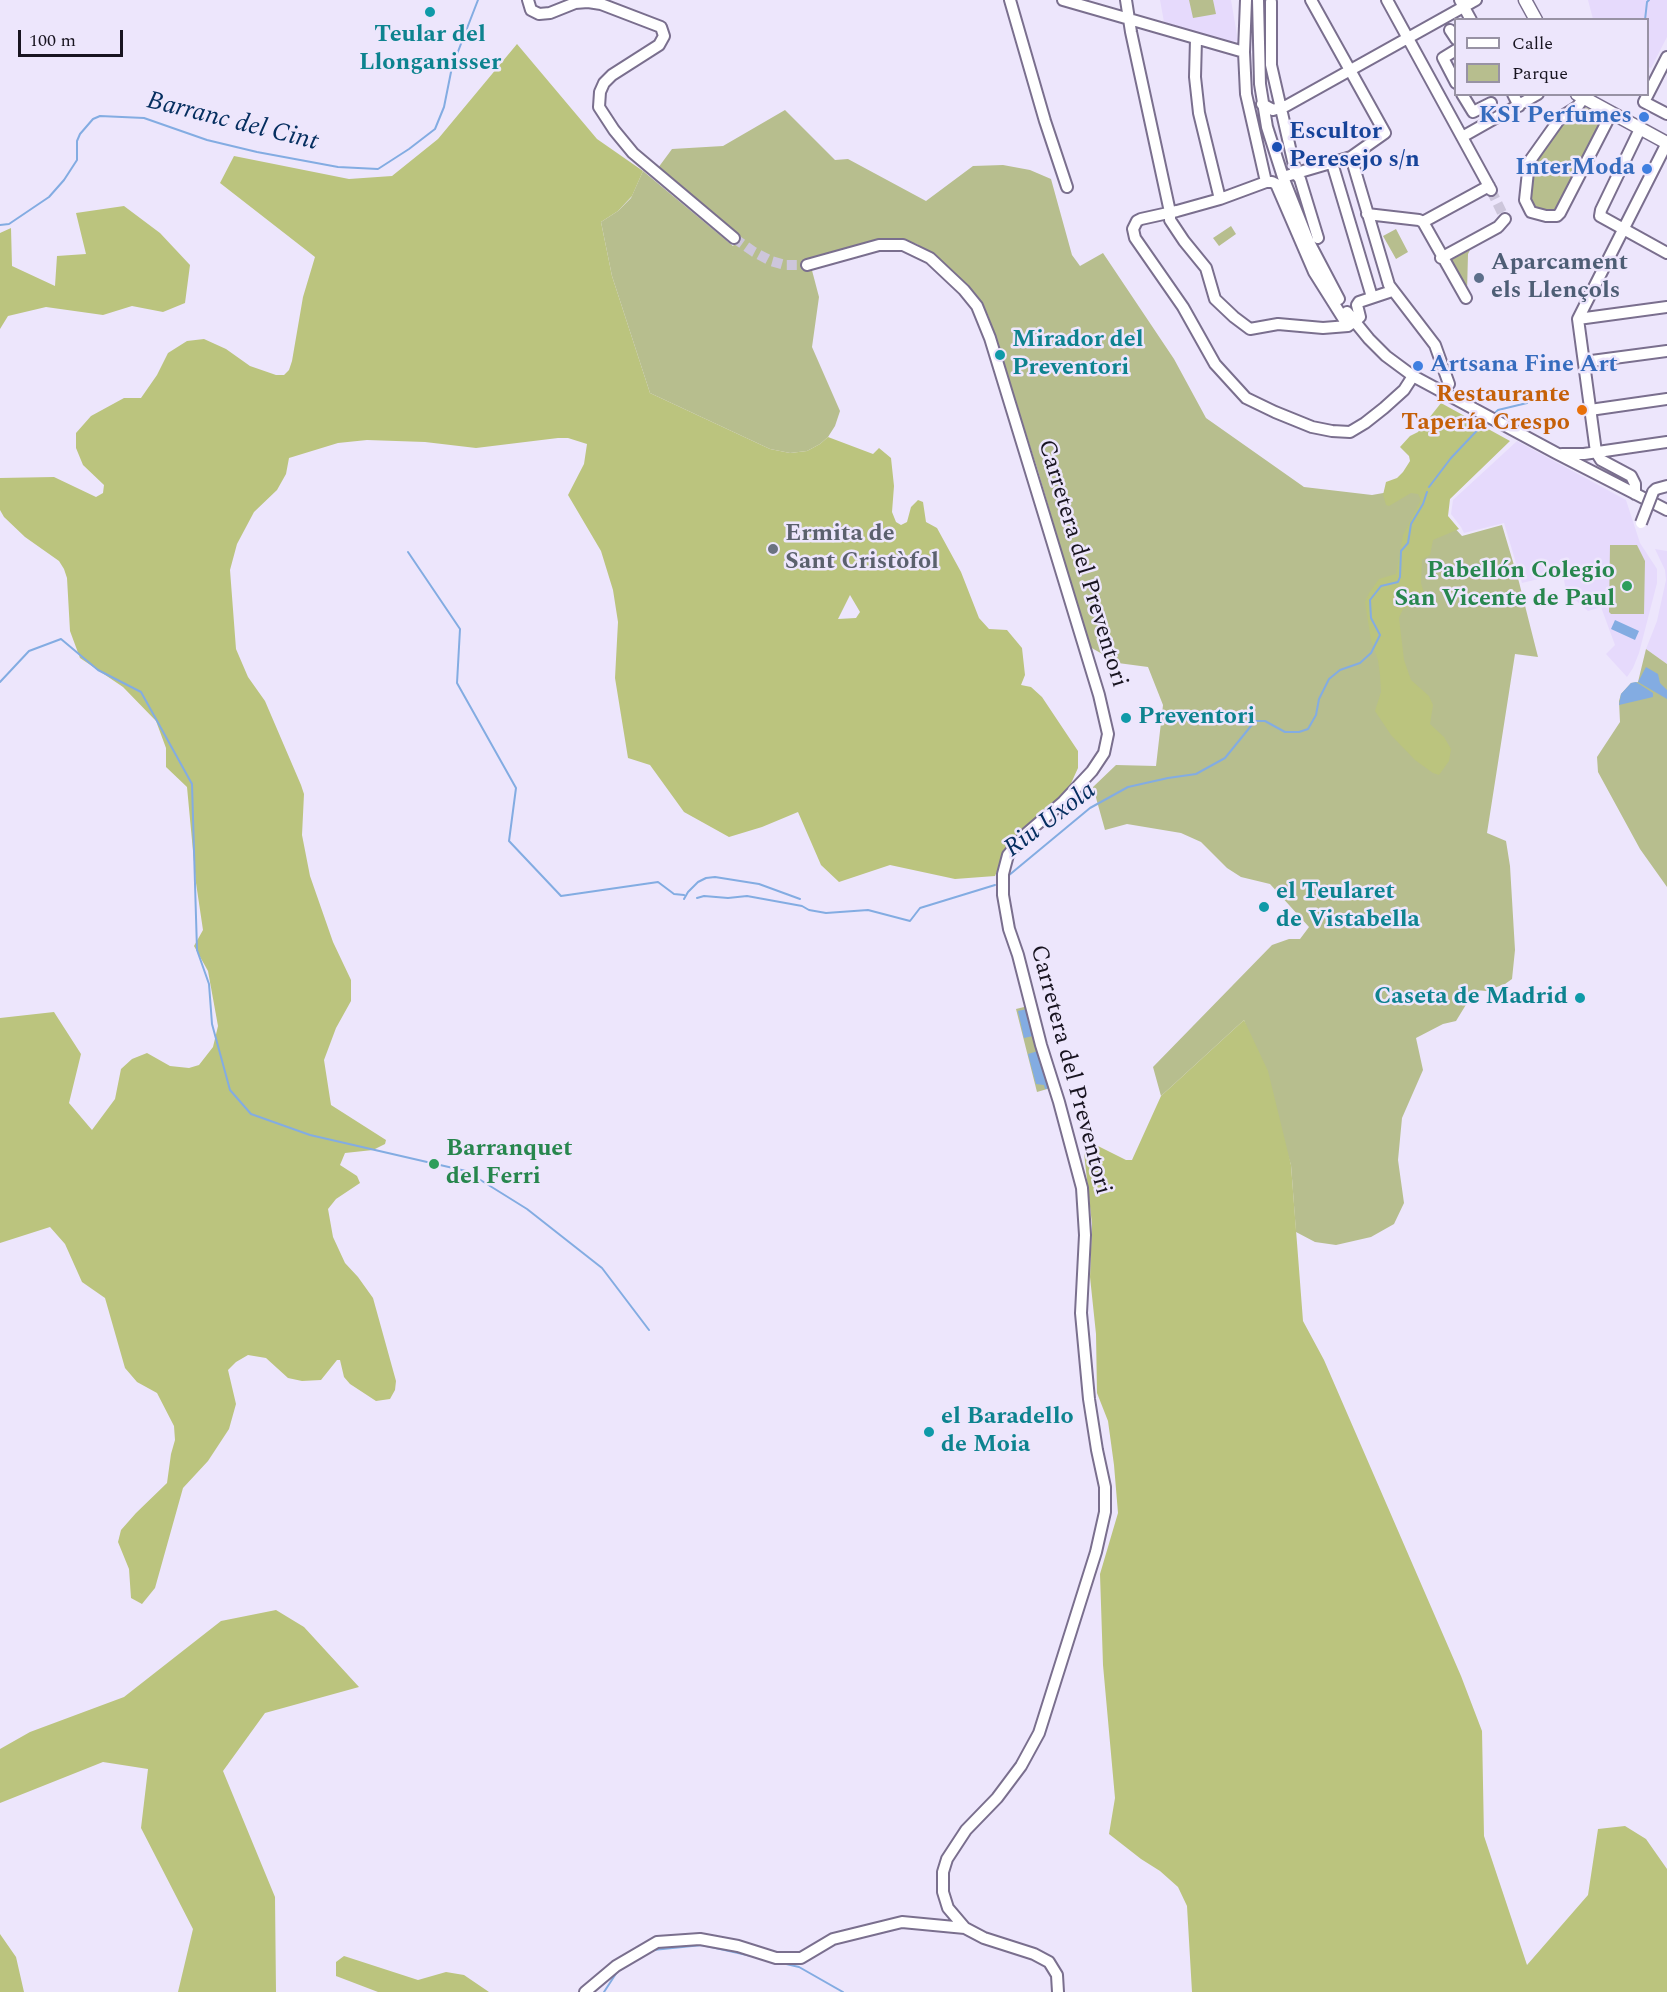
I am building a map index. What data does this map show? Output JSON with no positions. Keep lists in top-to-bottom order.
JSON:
{
  "streets": {
    "street": ["Carretera del Preventori"]
  },
  "water": ["Barranc del Cint", "Riu Uxola"],
  "places": [
    "Teular del Llonganisser",
    "KSI Perfumes",
    "Escultor Peresejo s/n",
    "InterModa",
    "Aparcament els Llençols",
    "Mirador del Preventori",
    "Artsana Fine Art",
    "Restaurante Tapería Crespo",
    "Ermita de Sant Cristòfol",
    "Pabellón Colegio San Vicente de Paul",
    "Preventori",
    "el Teularet de Vistabella",
    "Caseta de Madrid",
    "Barranquet del Ferri",
    "el Baradello de Moia"
  ],
  "legend": ["Calle", "Parque"],
  "scale_bar": "100 m"
}
